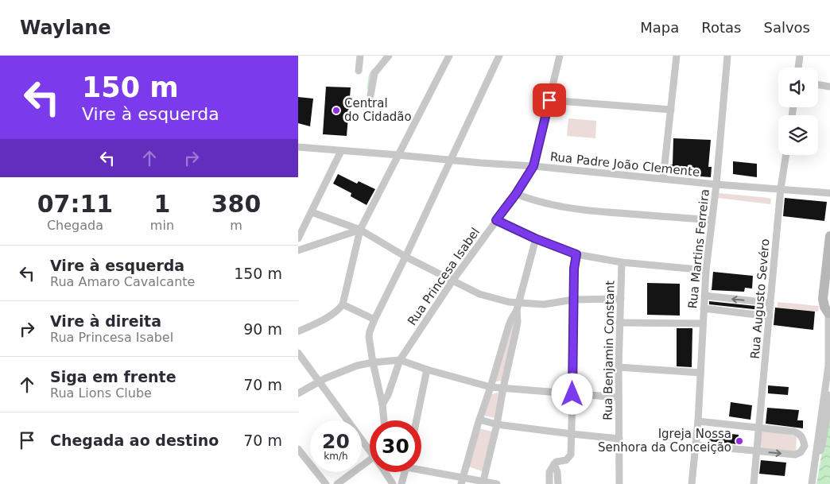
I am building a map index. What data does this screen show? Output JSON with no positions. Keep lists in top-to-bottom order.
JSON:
{
  "streets": {
    "street": [
      "Rua Padre João Clemente",
      "Rua Martins Ferreira",
      "Rua Princesa Isabel",
      "Rua Augusto Sevéro",
      "Rua Benjamin Constant"
    ]
  },
  "crossings": [
    ["Rua Padre João Clemente", "Rua Martins Ferreira"],
    ["Rua Padre João Clemente", "Rua Princesa Isabel"],
    ["Rua Padre João Clemente", "Rua Augusto Sevéro"]
  ],
  "places": ["Central do Cidadão", "Igreja Nossa Senhora da Conceição"],
  "page": {
    "header": "Waylane",
    "nav": ["Mapa", "Rotas", "Salvos"],
    "turn": ["150 m", "Vire à esquerda"],
    "eta": [
      "07:11",
      "Chegada",
      "1",
      "min",
      "380",
      "m"
    ],
    "list": [
      {
        "name": "Vire à esquerda",
        "note": "Rua Amaro Cavalcante",
        "value": "150 m"
      },
      {
        "name": "Vire à direita",
        "note": "Rua Princesa Isabel",
        "value": "90 m"
      },
      {
        "name": "Siga em frente",
        "note": "Rua Lions Clube",
        "value": "70 m"
      },
      {
        "name": "Chegada ao destino",
        "value": "70 m"
      }
    ],
    "speed": "20 km/h",
    "limit": "30"
  }
}
